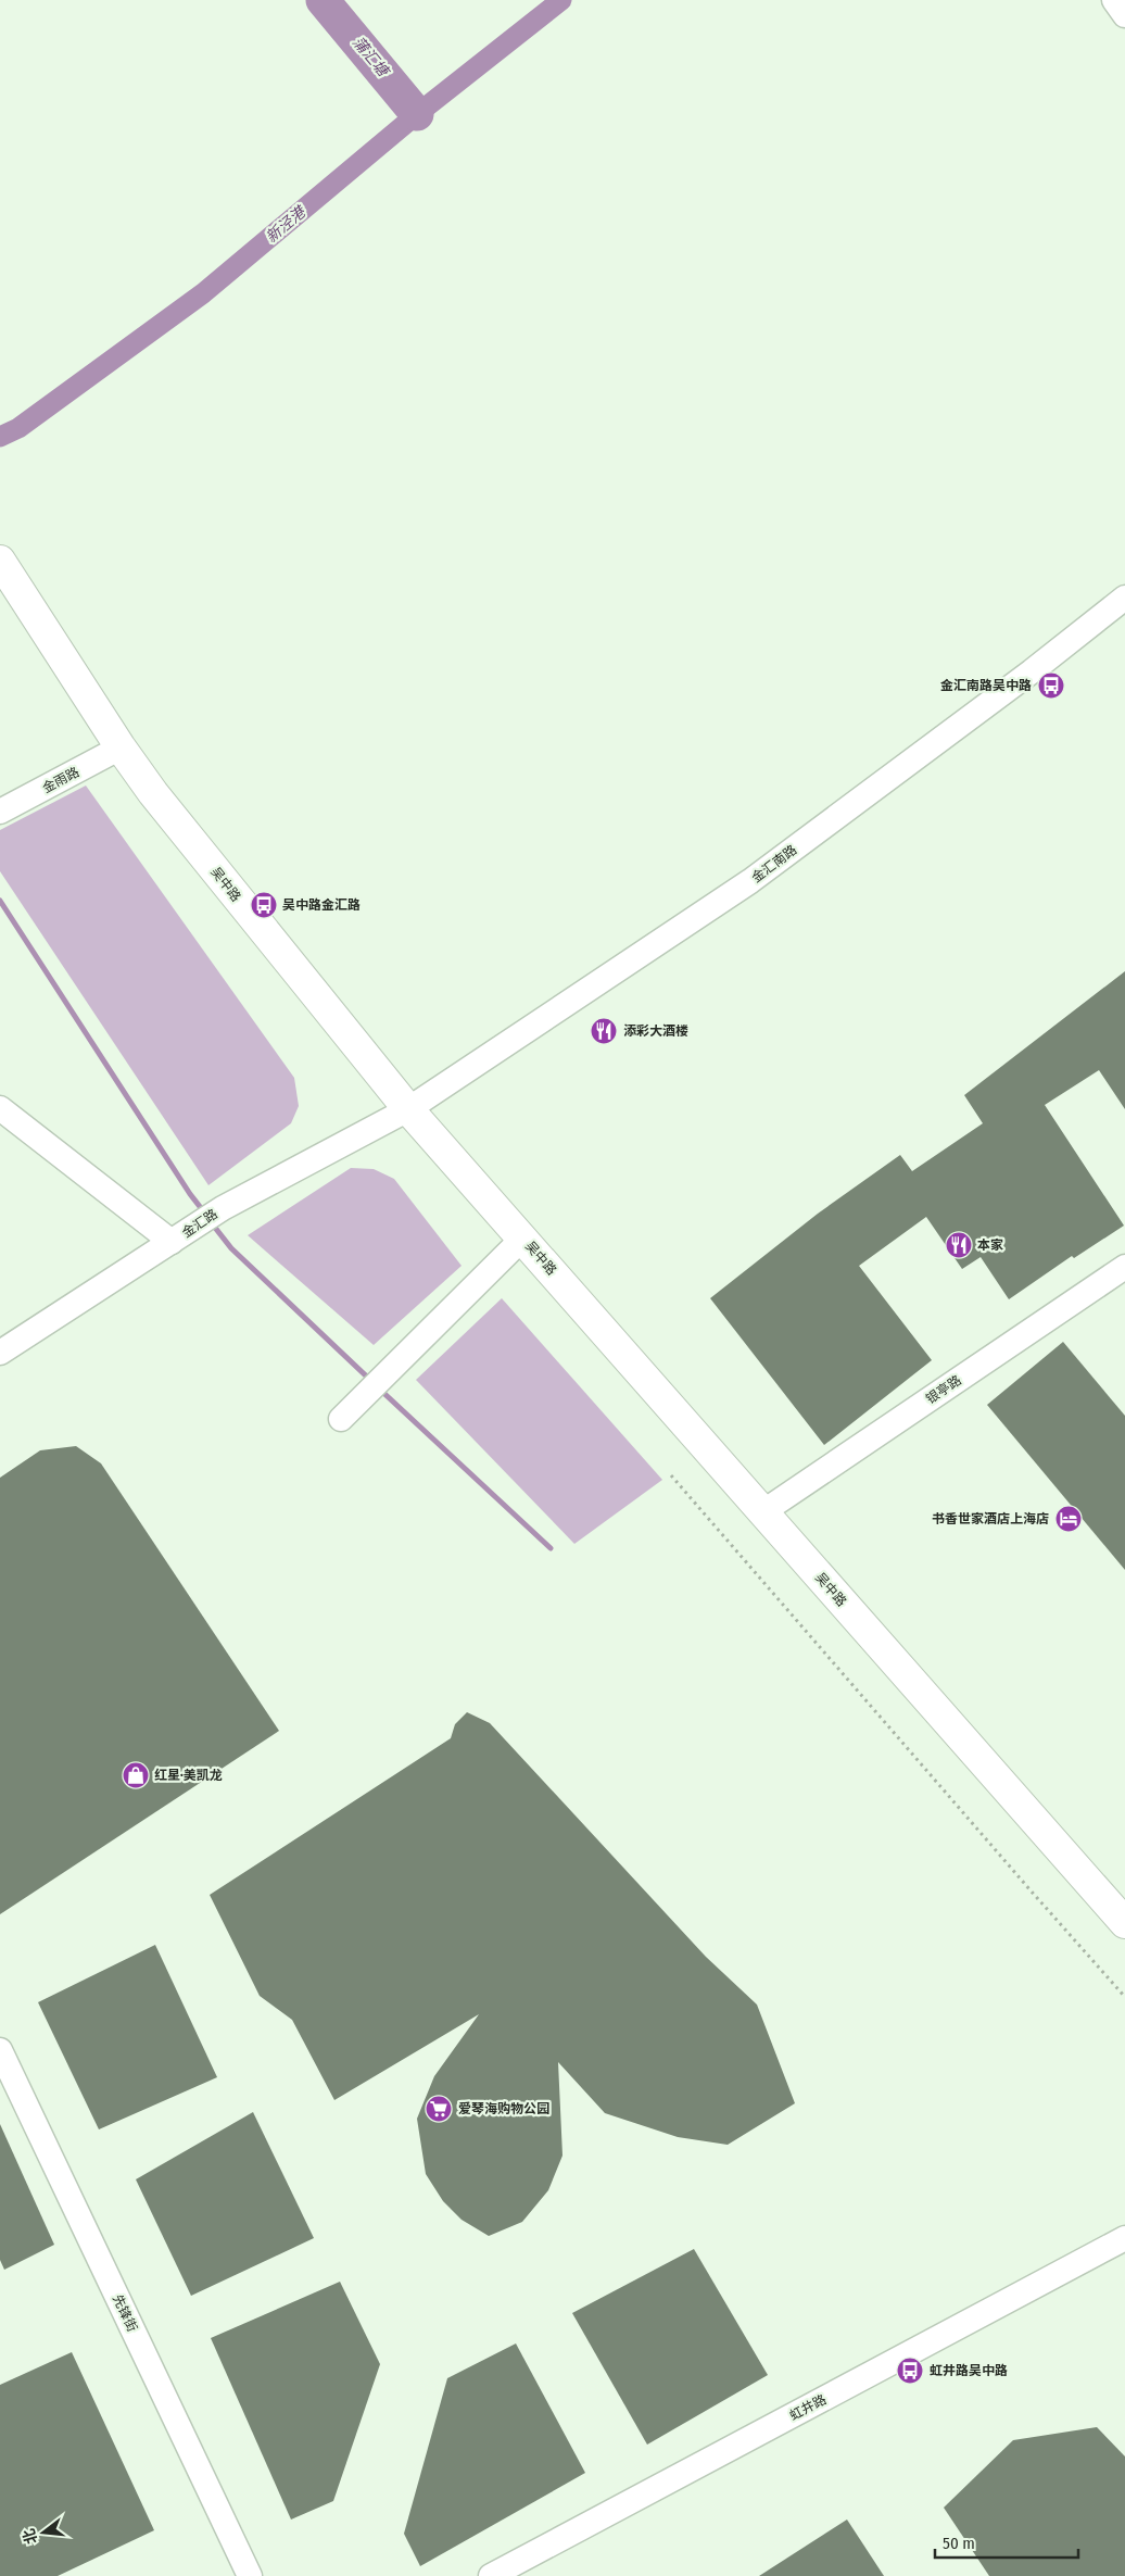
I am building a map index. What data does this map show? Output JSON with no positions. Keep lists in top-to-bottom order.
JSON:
{
  "streets": {
    "main road": ["吴中路"],
    "street": [
      "金雨路",
      "金汇南路",
      "金汇路",
      "银亭路",
      "先锋街",
      "虹井路"
    ]
  },
  "crossings": [
    ["金雨路", "吴中路"],
    ["金汇南路", "吴中路"],
    ["金汇南路", "金汇路"],
    ["吴中路", "金汇路"],
    ["吴中路", "银亭路"]
  ],
  "water": ["蒲汇塘", "新泾港"],
  "places": {
    "bus stop": ["金汇南路吴中路", "吴中路金汇路", "虹井路吴中路"],
    "restaurant": ["添彩大酒楼", "本家"],
    "hotel": ["书香世家酒店上海店"],
    "shop": ["红星·美凯龙"],
    "supermarket": ["爱琴海购物公园"]
  },
  "scale_bar": "50 m",
  "north": "left"
}
